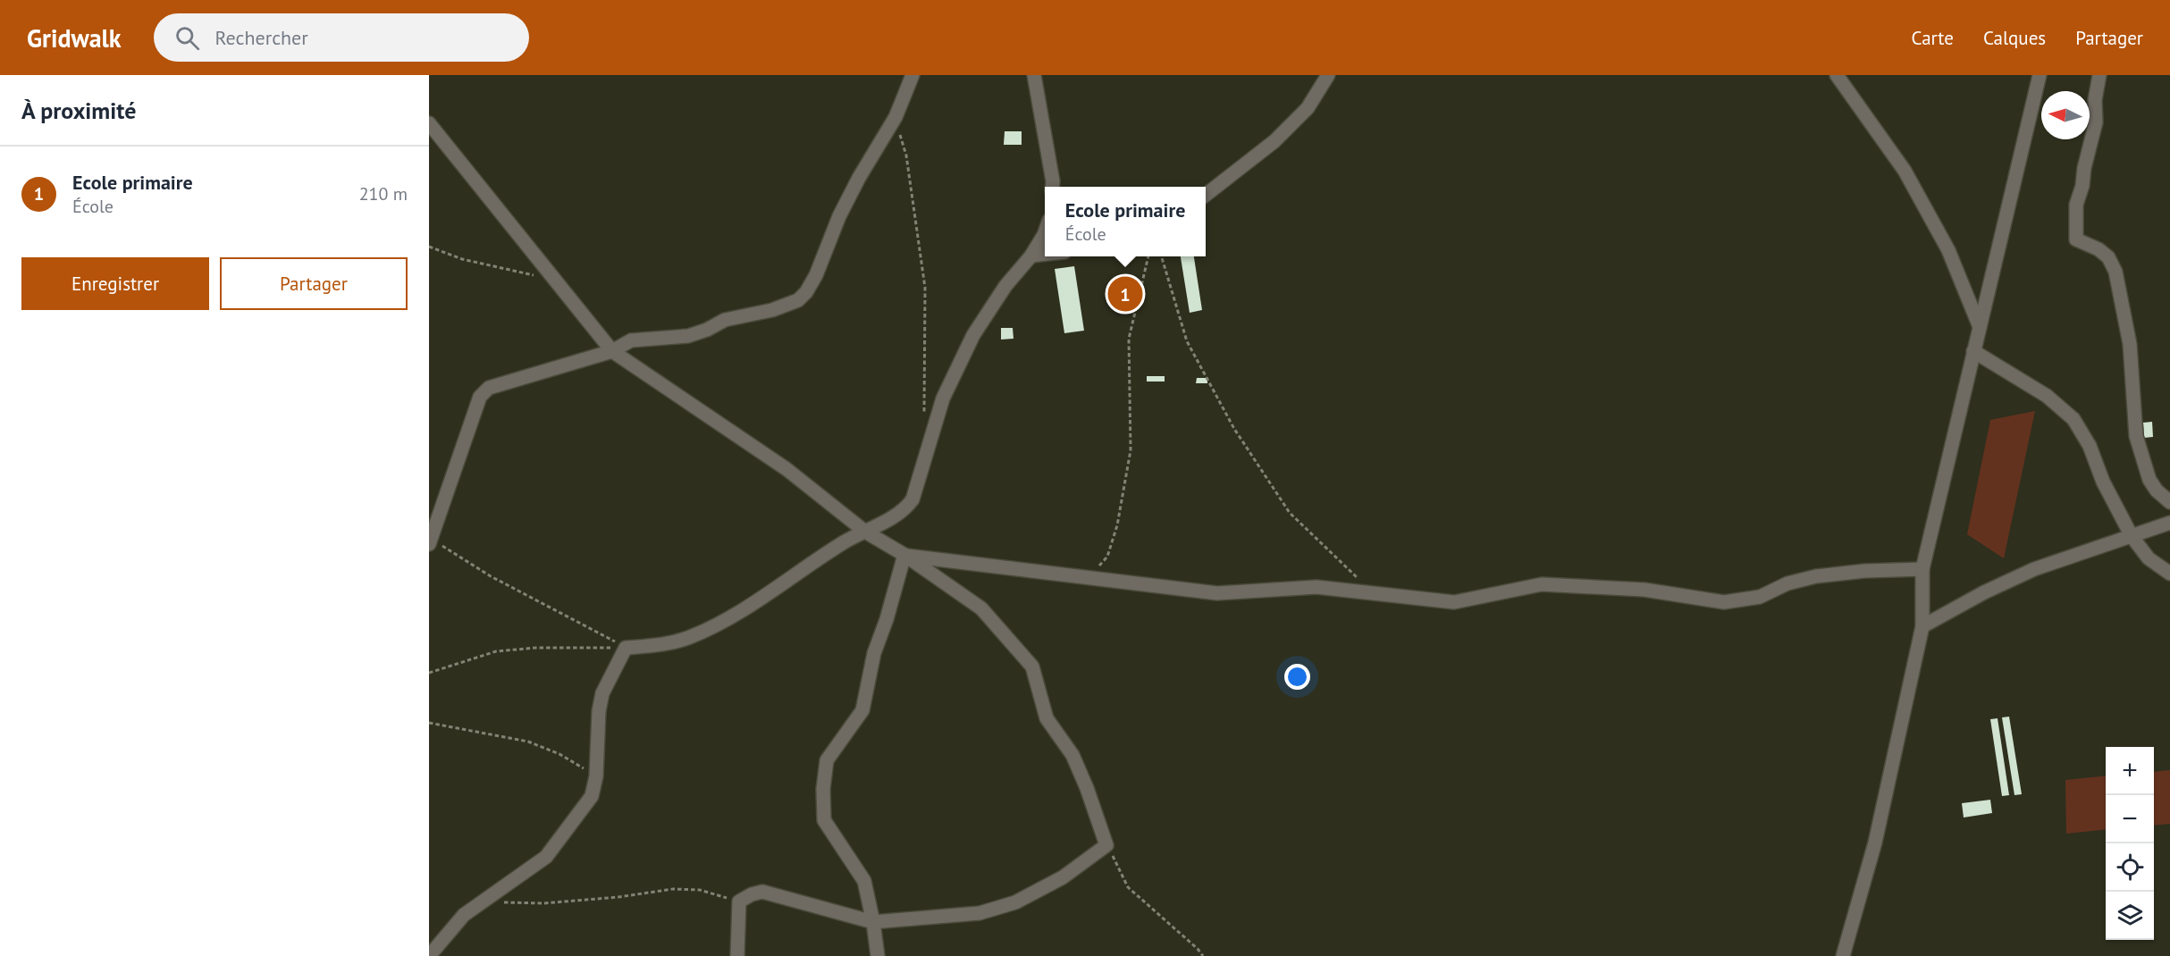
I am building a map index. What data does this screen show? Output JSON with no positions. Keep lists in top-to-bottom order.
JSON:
{
  "north": "left",
  "page": {
    "header": "Gridwalk",
    "search": "Rechercher",
    "nav": ["Carte", "Calques", "Partager"],
    "heading": "À proximité",
    "list": [
      {
        "mark": "1",
        "name": "Ecole primaire",
        "note": "École",
        "value": "210 m"
      }
    ],
    "popup": ["Ecole primaire", "École"],
    "buttons": ["Enregistrer", "Partager"],
    "pins": "1",
    "map_buttons": ["+", "−"]
  }
}
